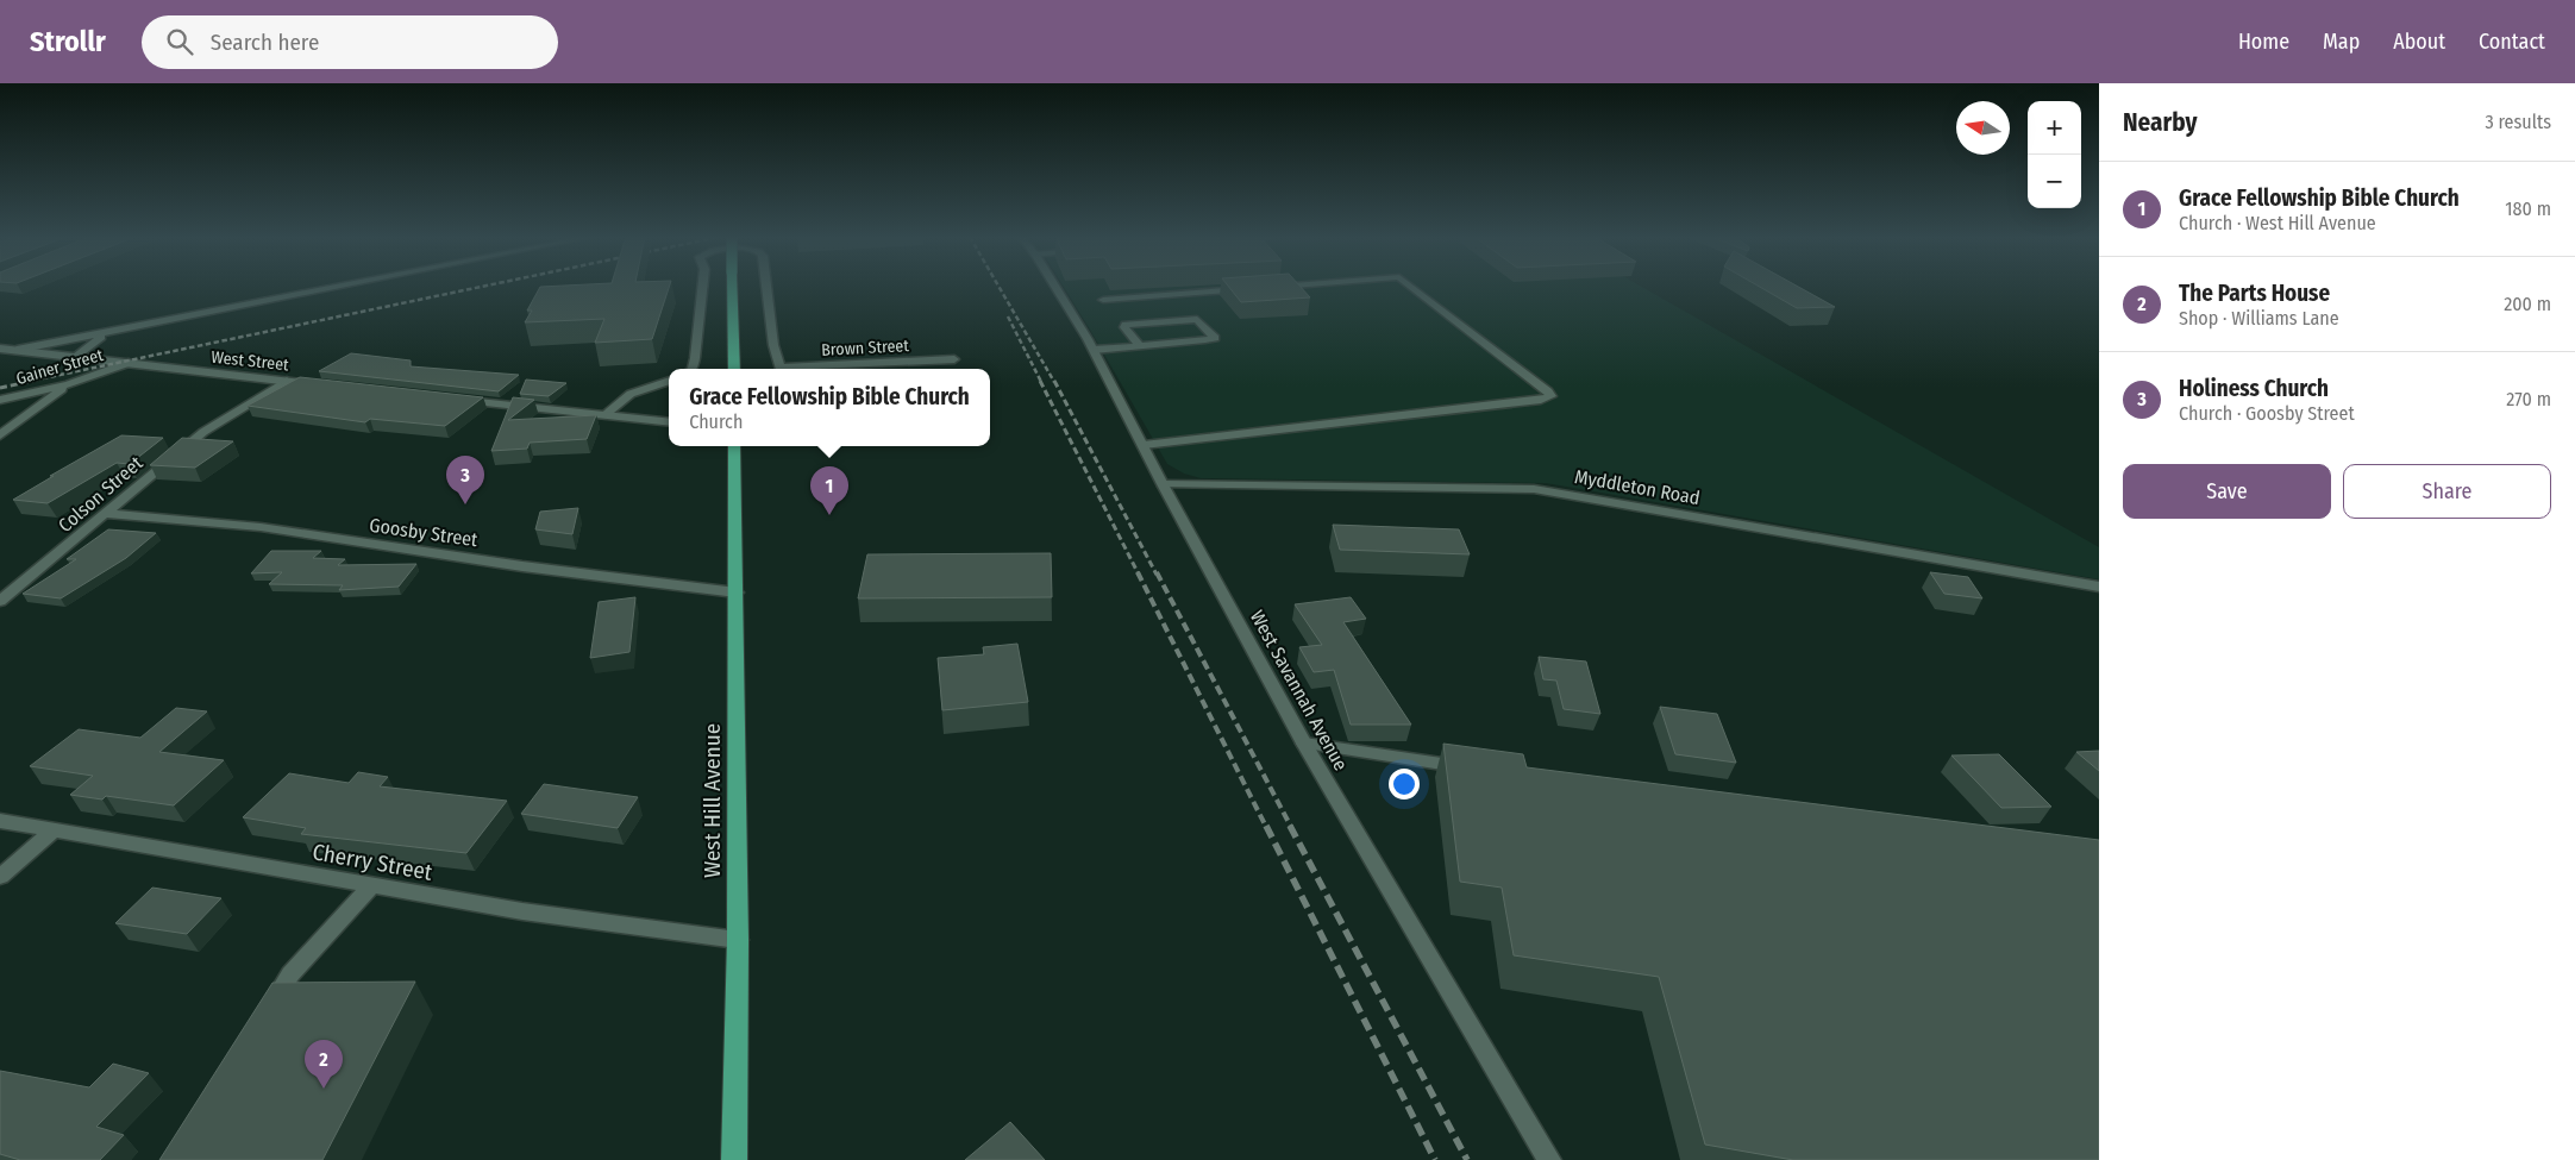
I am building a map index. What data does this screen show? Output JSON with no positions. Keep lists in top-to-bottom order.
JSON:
{
  "streets": {
    "highway": ["West Hill Avenue"],
    "street": [
      "Brown Street",
      "West Street",
      "Gainer Street",
      "Myddleton Road",
      "Colson Street",
      "Goosby Street",
      "West Savannah Avenue",
      "Cherry Street"
    ]
  },
  "crossings": [
    ["West Street", "Gainer Street"],
    ["West Street", "Colson Street"],
    ["Myddleton Road", "West Savannah Avenue"],
    ["Colson Street", "Goosby Street"],
    ["Goosby Street", "West Hill Avenue"],
    ["West Hill Avenue", "Cherry Street"]
  ],
  "north": "left",
  "page": {
    "header": "Strollr",
    "search": "Search here",
    "nav": [
      "Home",
      "Map",
      "About",
      "Contact"
    ],
    "heading": ["Nearby", "3 results"],
    "map_buttons": ["+", "−"],
    "list": [
      {
        "mark": "1",
        "name": "Grace Fellowship Bible Church",
        "note": "Church · West Hill Avenue",
        "value": "180 m"
      },
      {
        "mark": "2",
        "name": "The Parts House",
        "note": "Shop · Williams Lane",
        "value": "200 m"
      },
      {
        "mark": "3",
        "name": "Holiness Church",
        "note": "Church · Goosby Street",
        "value": "270 m"
      }
    ],
    "popup": ["Grace Fellowship Bible Church", "Church"],
    "buttons": ["Save", "Share"],
    "pins": ["3", "1", "2"]
  }
}
